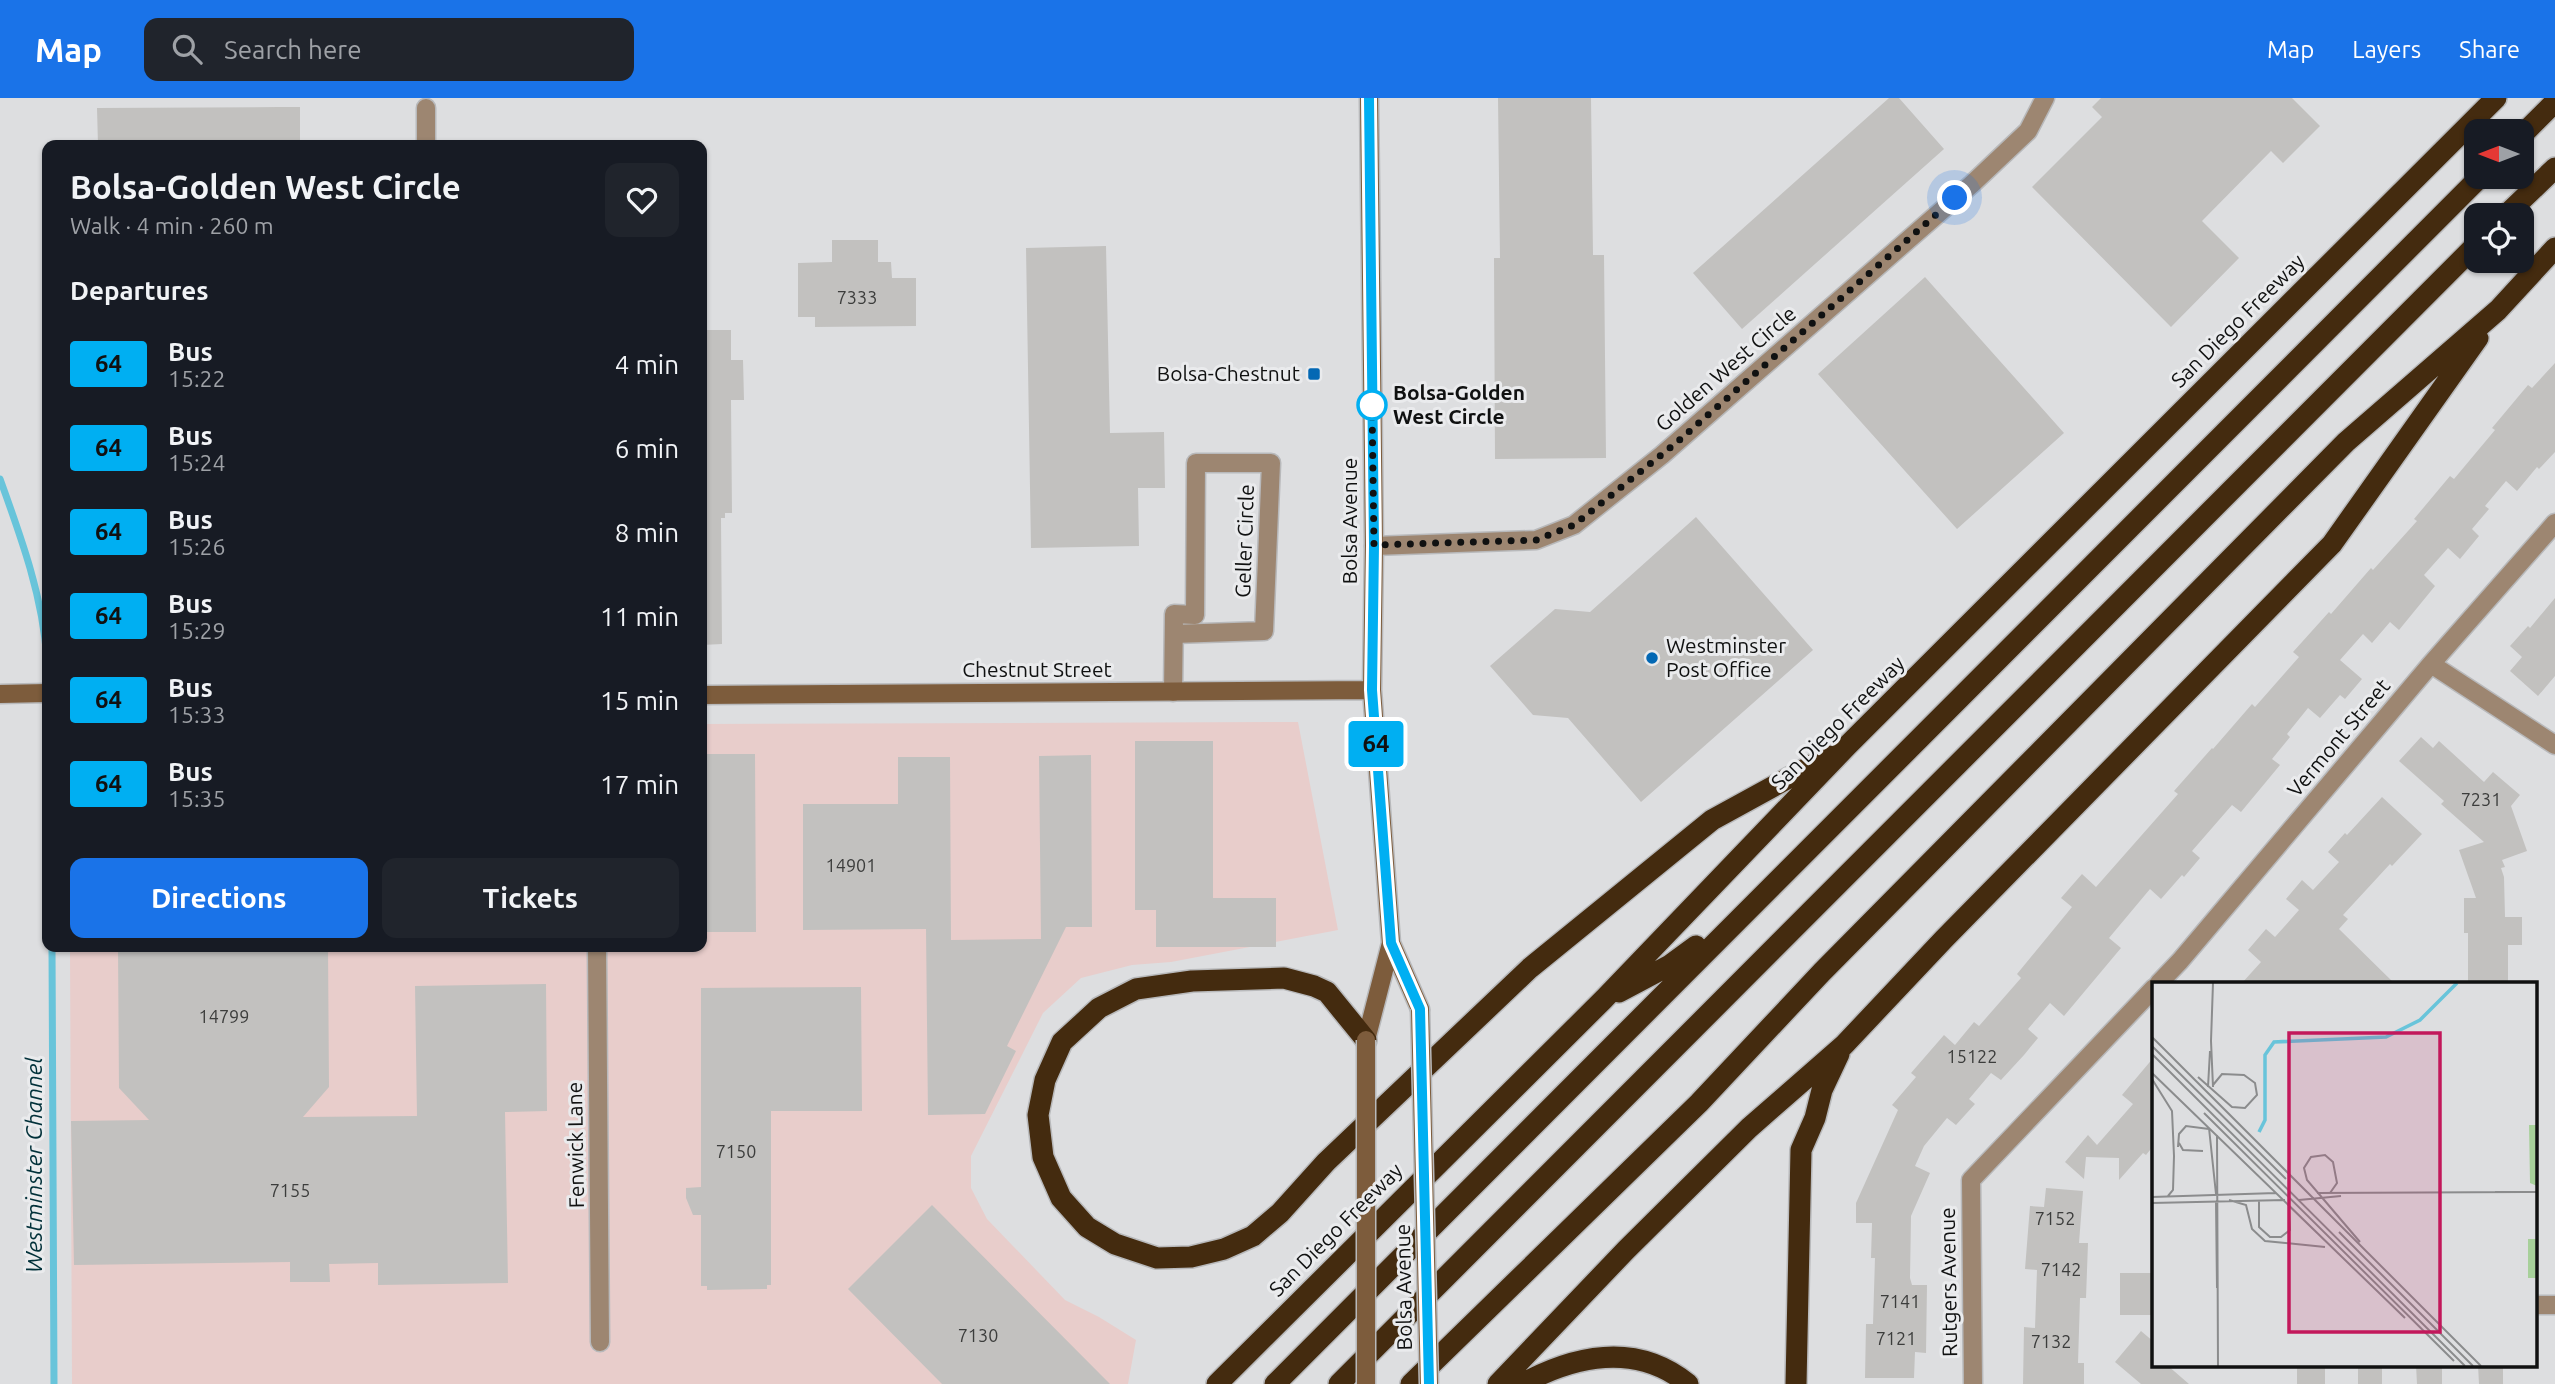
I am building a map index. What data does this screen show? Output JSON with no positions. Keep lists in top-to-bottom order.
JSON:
{
  "streets": {
    "highway": ["San Diego Freeway"],
    "main road": ["Bolsa Avenue", "Chestnut Street"],
    "street": [
      "Golden West Circle",
      "Geller Circle",
      "Vermont Street",
      "Fenwick Lane",
      "Rutgers Avenue"
    ]
  },
  "crossings": [
    ["Golden West Circle", "Bolsa Avenue"],
    ["Bolsa Avenue", "Chestnut Street"]
  ],
  "water": ["Westminster Channel"],
  "places": {
    "transit": ["Bolsa-Chestnut"],
    "other": ["Bolsa-Golden West Circle", "Westminster Post Office"]
  },
  "lines": ["bus line 64"],
  "house_numbers": [
    "7333",
    "7231",
    "14901",
    "14799",
    "15122",
    "7150",
    "7155",
    "7152",
    "7142",
    "7141",
    "7130",
    "7121",
    "7132"
  ],
  "north": "left",
  "page": {
    "header": "Map",
    "search": "Search here",
    "nav": ["Map", "Layers", "Share"],
    "on_map": "64",
    "heading": [
      ["Bolsa-Golden West Circle", "Walk · 4 min · 260 m"],
      "Departures"
    ],
    "list": [
      {
        "mark": "64",
        "name": "Bus",
        "note": "15:22",
        "value": "4 min"
      },
      {
        "mark": "64",
        "name": "Bus",
        "note": "15:24",
        "value": "6 min"
      },
      {
        "mark": "64",
        "name": "Bus",
        "note": "15:26",
        "value": "8 min"
      },
      {
        "mark": "64",
        "name": "Bus",
        "note": "15:29",
        "value": "11 min"
      },
      {
        "mark": "64",
        "name": "Bus",
        "note": "15:33",
        "value": "15 min"
      },
      {
        "mark": "64",
        "name": "Bus",
        "note": "15:35",
        "value": "17 min"
      }
    ],
    "buttons": ["Directions", "Tickets"]
  }
}
